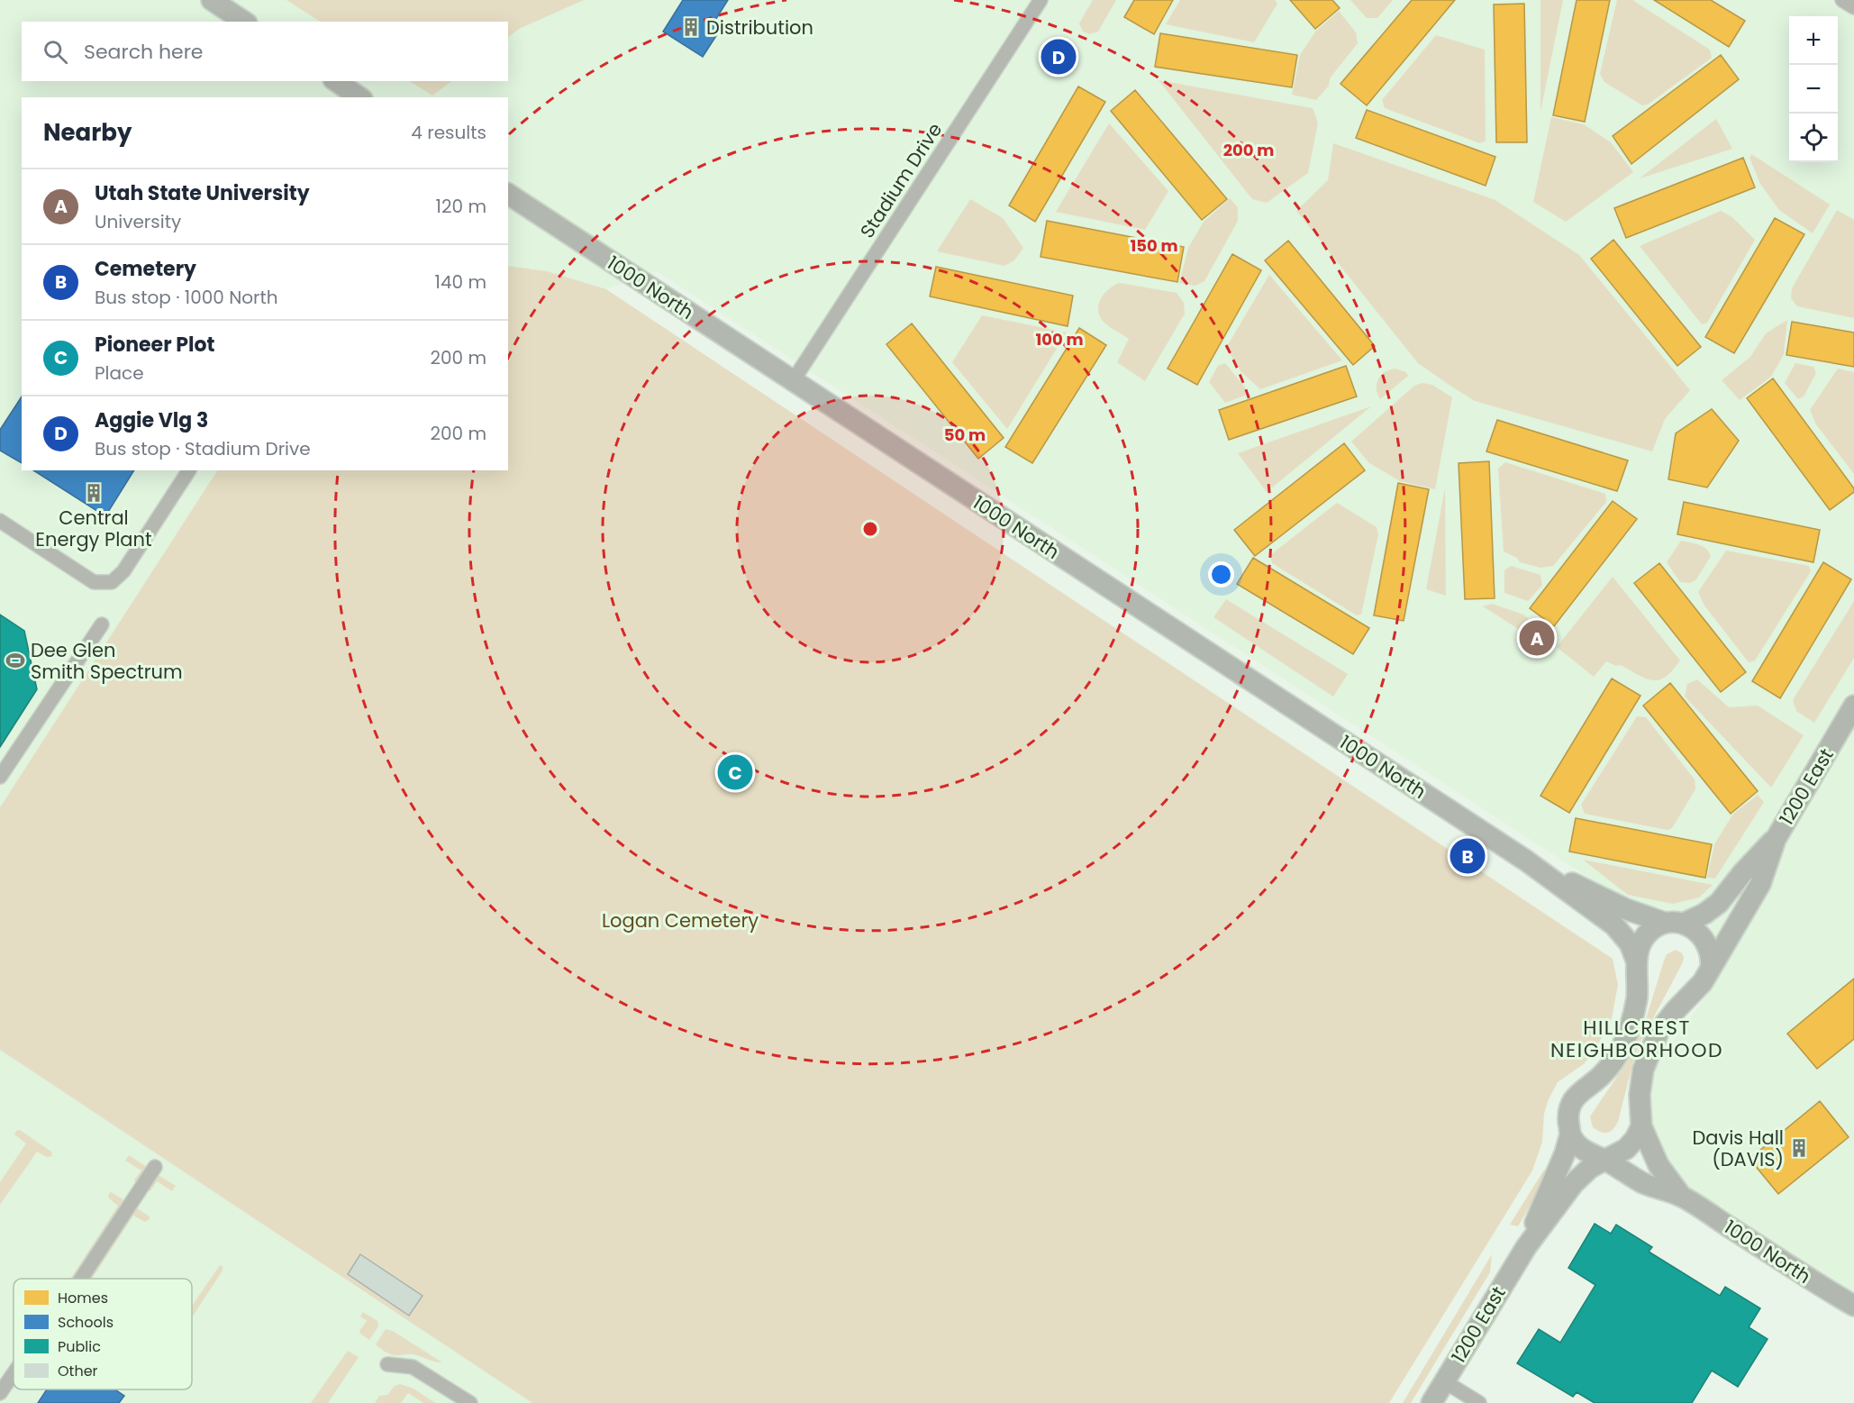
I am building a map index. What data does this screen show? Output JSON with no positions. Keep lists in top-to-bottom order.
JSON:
{
  "streets": {
    "street": ["Stadium Drive", "1000 North", "1200 East"]
  },
  "crossings": [
    ["Stadium Drive", "1000 North"],
    ["1000 North", "1200 East"]
  ],
  "districts": ["HILLCREST NEIGHBORHOOD"],
  "parks": ["Logan Cemetery"],
  "places": {
    "building": ["Distribution", "Central Energy Plant", "Davis Hall (DAVIS)"],
    "sports": ["Dee Glen Smith Spectrum"]
  },
  "legend": [
    "Homes",
    "Schools",
    "Public",
    "Other"
  ],
  "page": {
    "map_buttons": ["+", "−"],
    "search": "Search here",
    "pins": [
      "D",
      "A",
      "C",
      "B"
    ],
    "heading": ["Nearby", "4 results"],
    "list": [
      {
        "mark": "A",
        "name": "Utah State University",
        "note": "University",
        "value": "120 m"
      },
      {
        "mark": "B",
        "name": "Cemetery",
        "note": "Bus stop · 1000 North",
        "value": "140 m"
      },
      {
        "mark": "C",
        "name": "Pioneer Plot",
        "note": "Place",
        "value": "200 m"
      },
      {
        "mark": "D",
        "name": "Aggie Vlg 3",
        "note": "Bus stop · Stadium Drive",
        "value": "200 m"
      }
    ]
  },
  "rings": [
    "200 m",
    "150 m",
    "100 m",
    "50 m"
  ]
}
